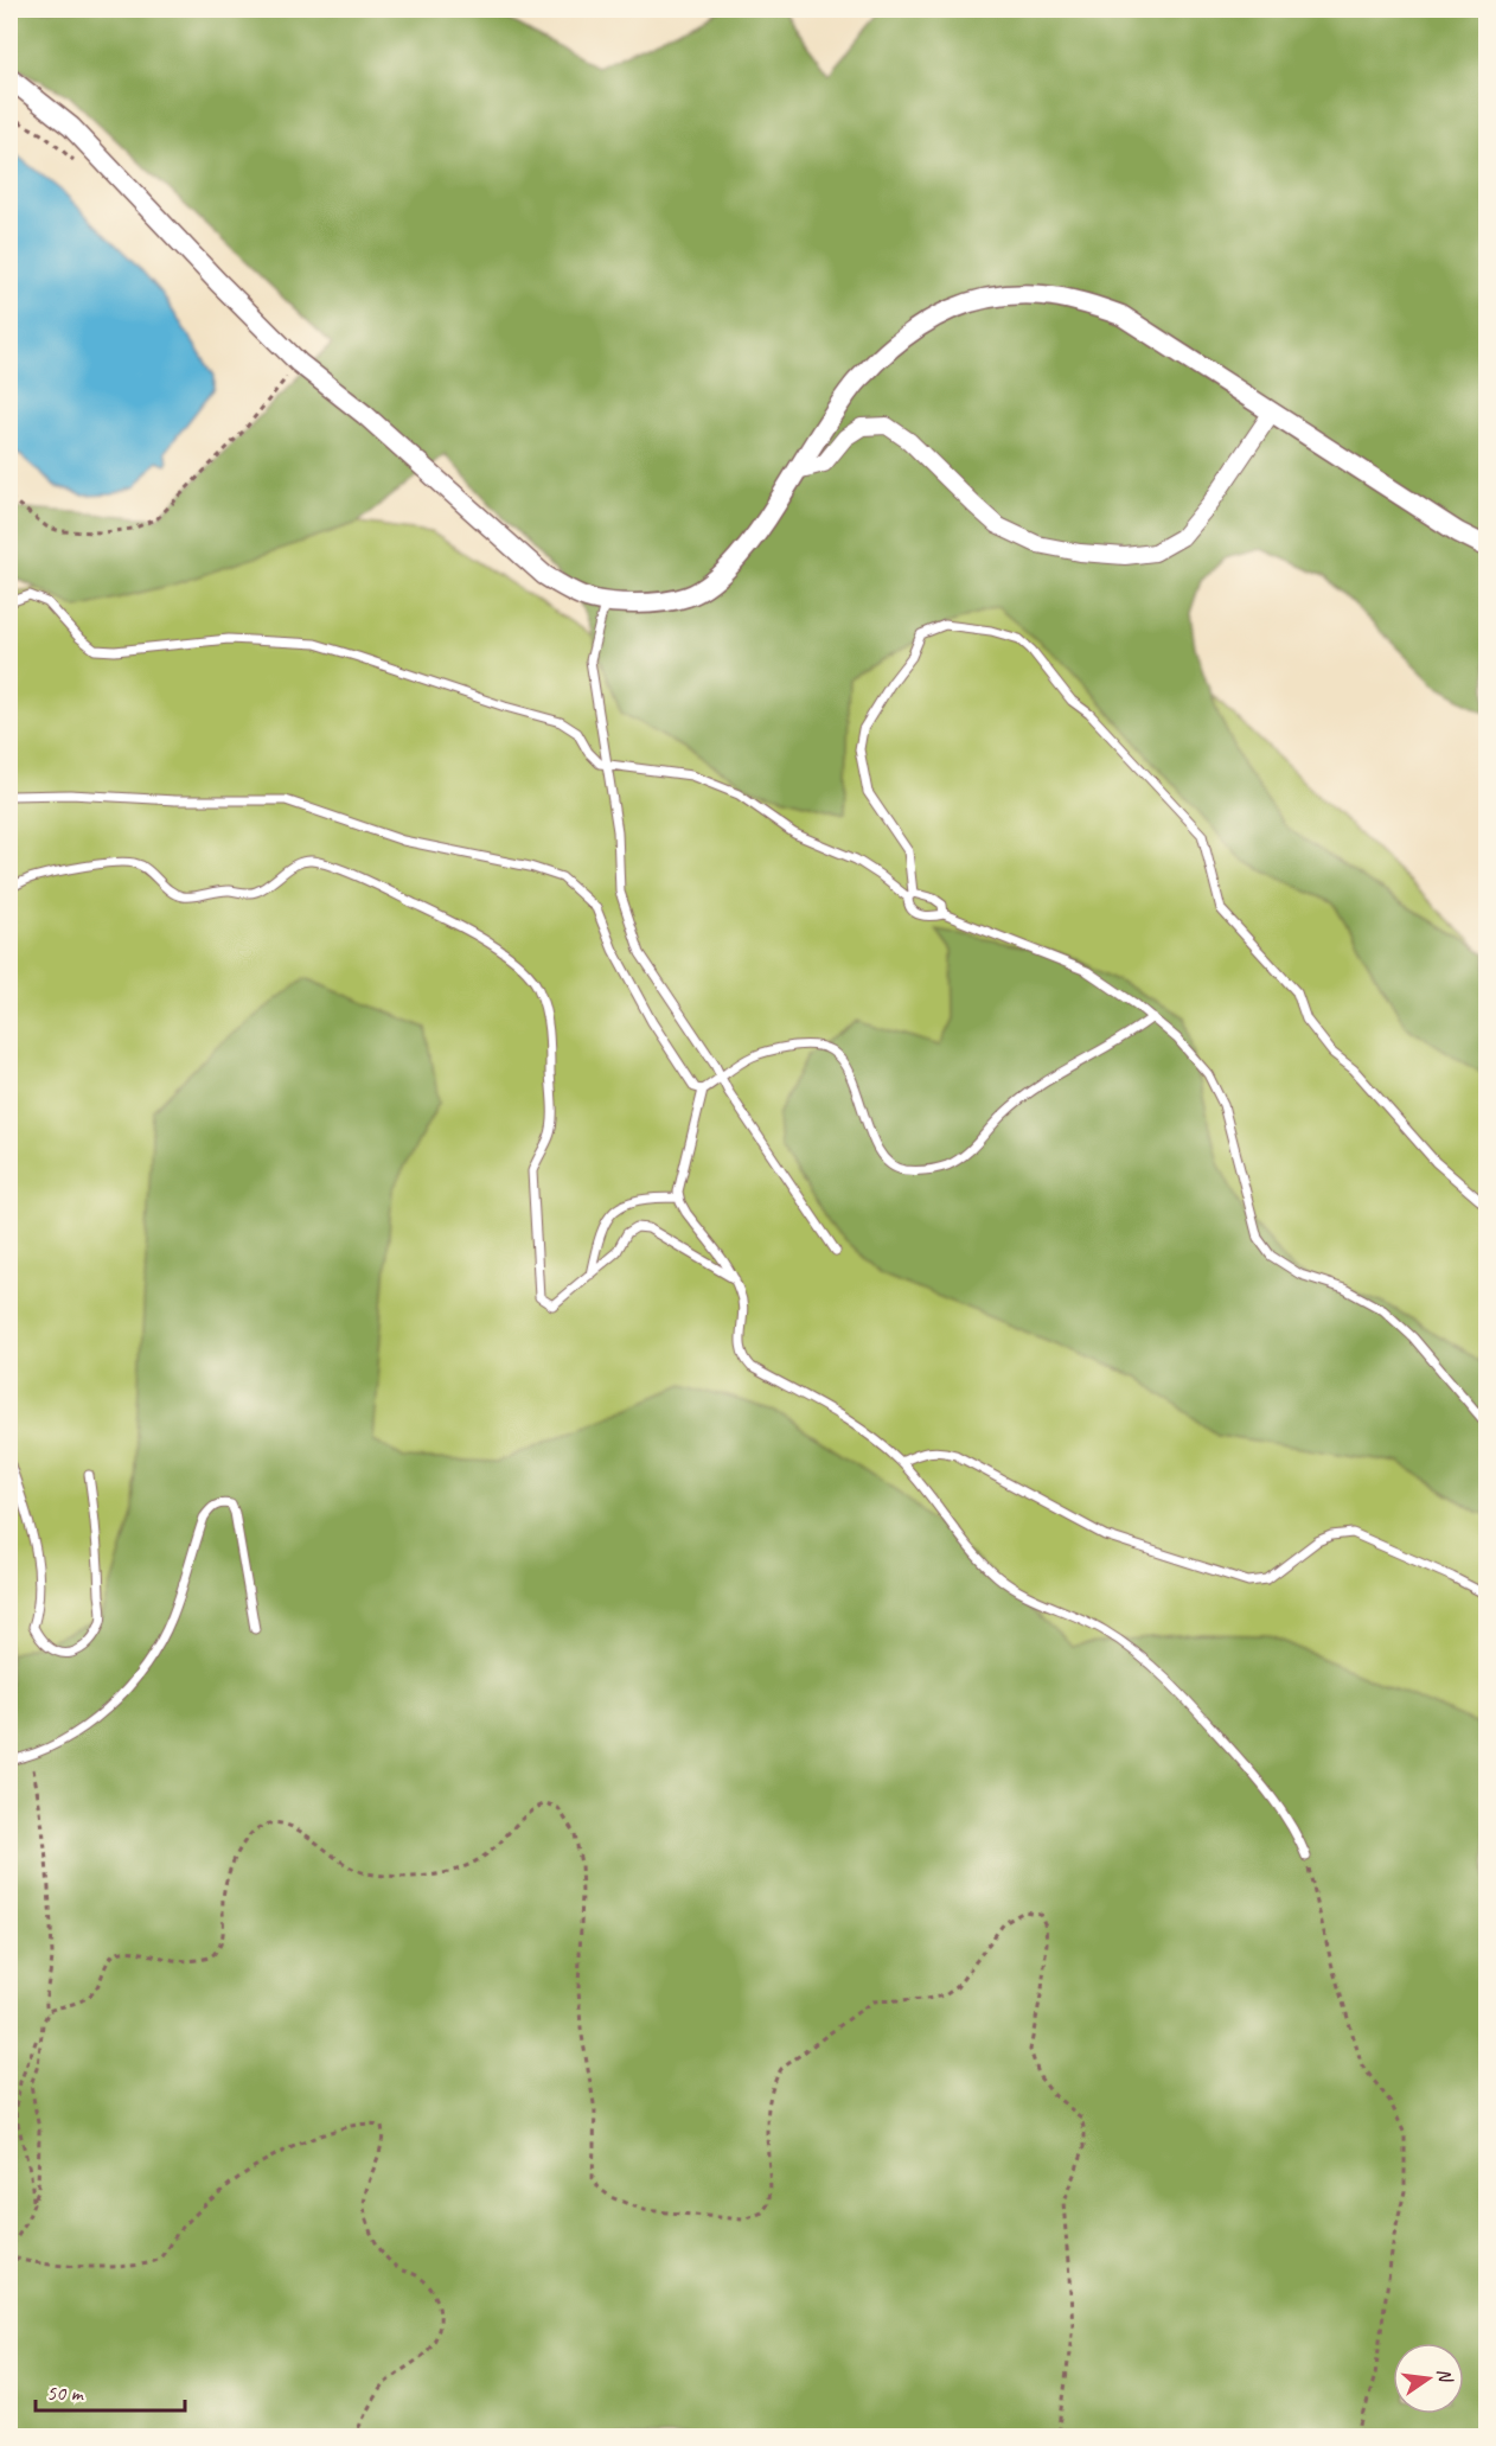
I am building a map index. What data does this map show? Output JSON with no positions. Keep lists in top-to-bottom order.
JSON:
{
  "scale_bar": "50 m",
  "north": "right"
}
